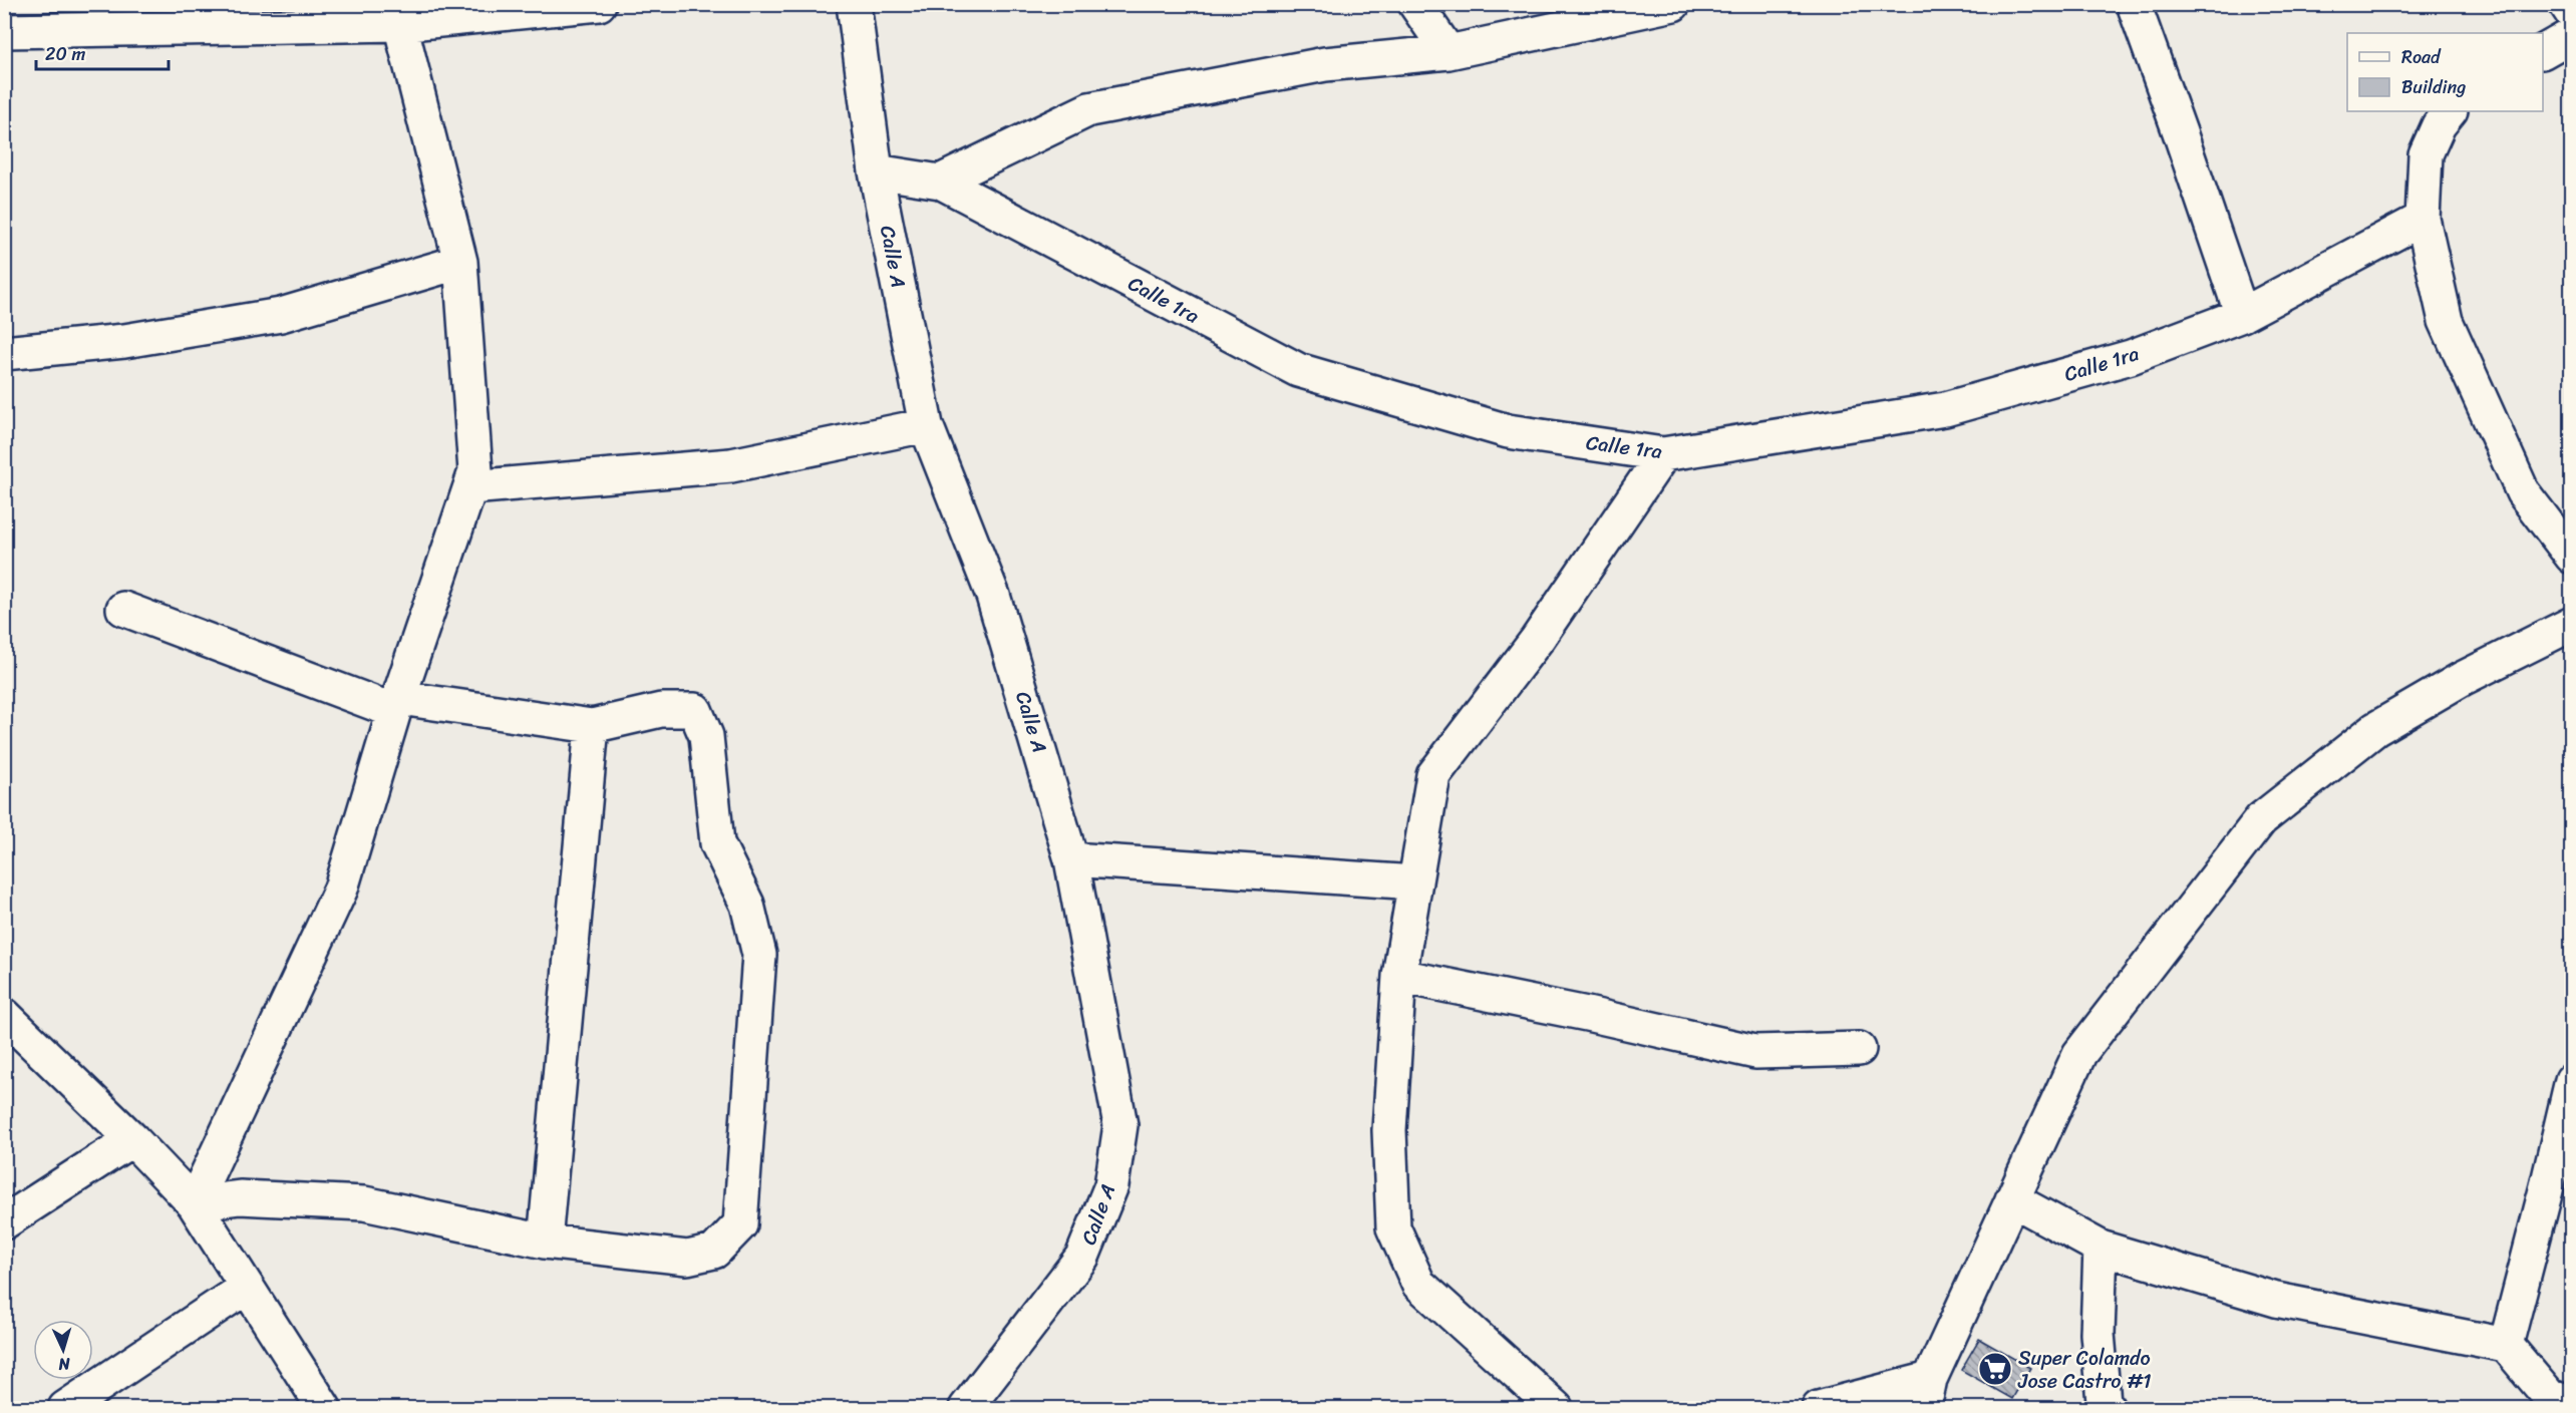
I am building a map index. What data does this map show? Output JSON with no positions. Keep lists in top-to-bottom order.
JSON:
{
  "streets": {
    "street": ["Calle A", "Calle 1ra"]
  },
  "crossings": [
    ["Calle A", "Calle 1ra"]
  ],
  "places": {
    "supermarket": ["Super Colamdo Jose Castro #1"]
  },
  "legend": ["Road", "Building"],
  "scale_bar": "20 m",
  "north": "bottom"
}
